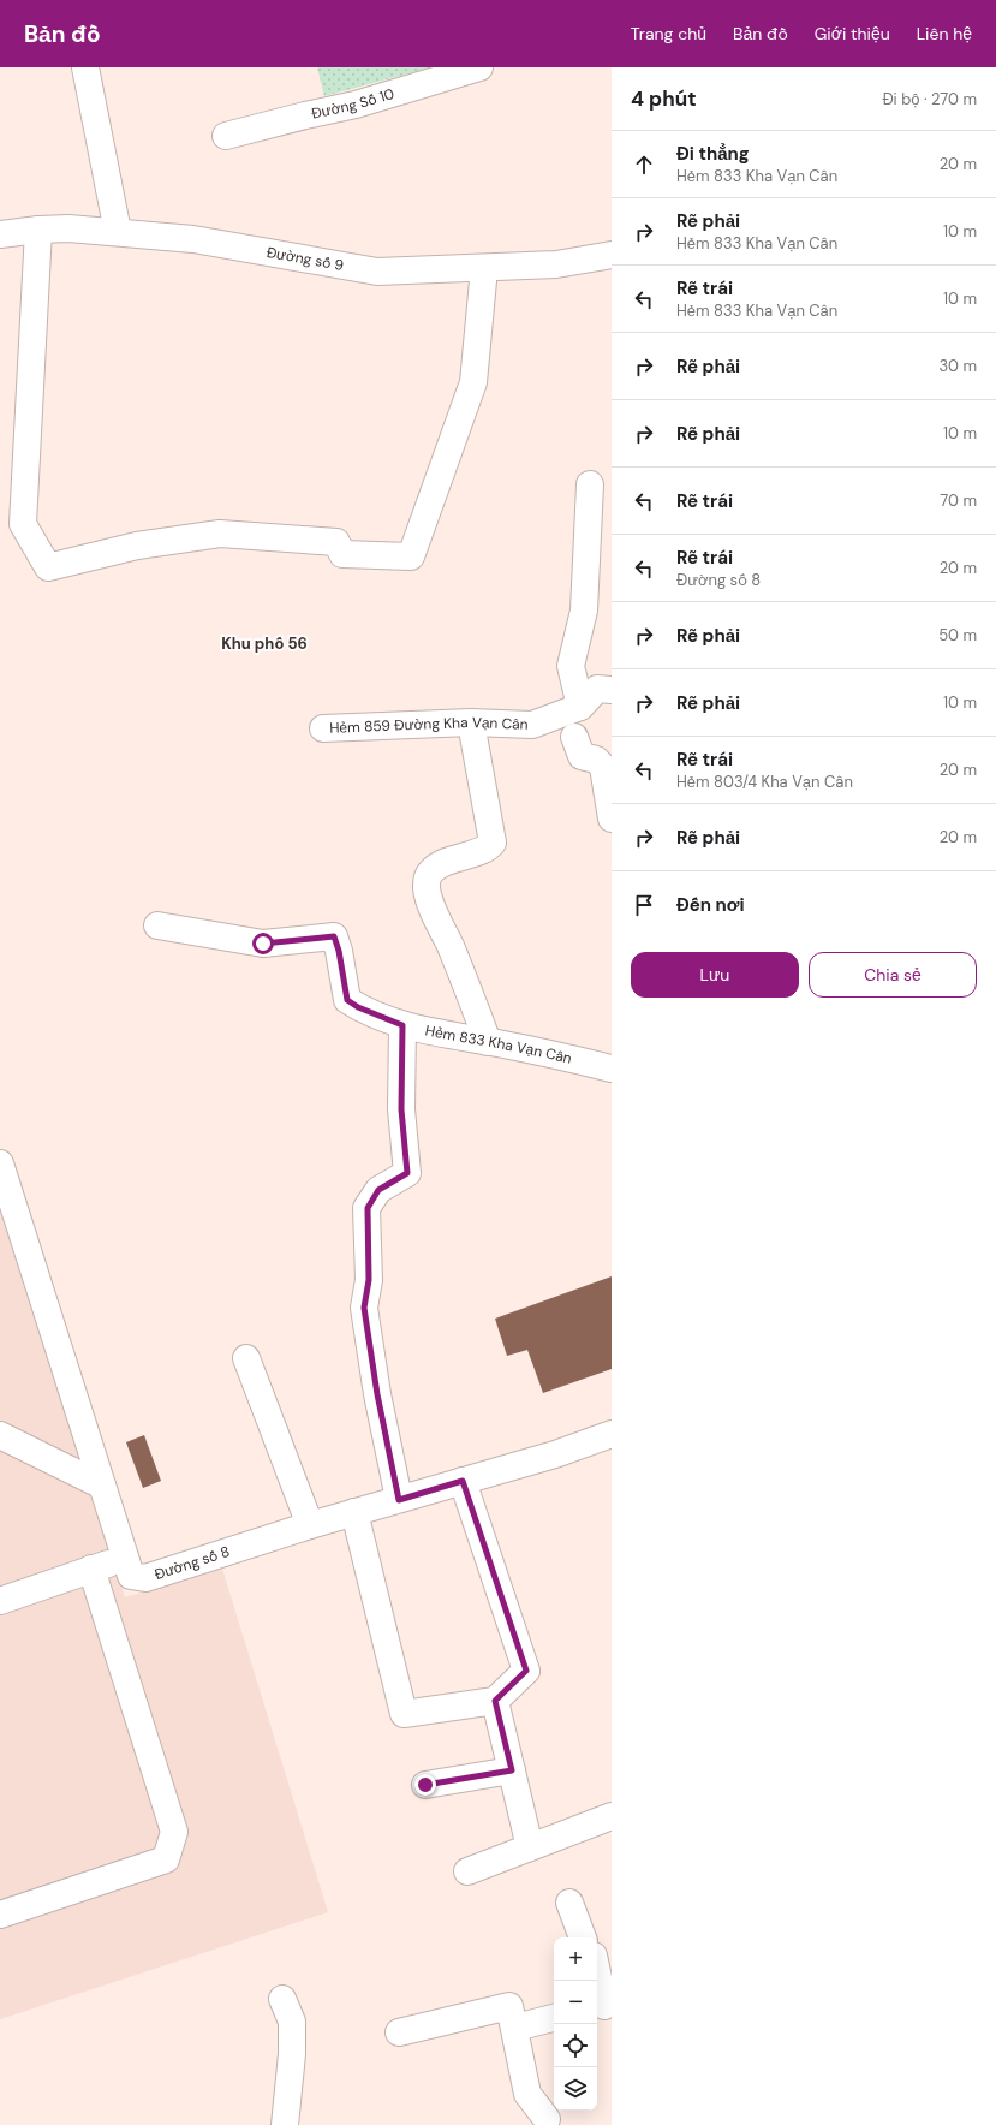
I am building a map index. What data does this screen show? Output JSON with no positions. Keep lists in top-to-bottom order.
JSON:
{
  "streets": {
    "street": [
      "Đường Số 10",
      "Đường số 9",
      "Hẻm 859 Đường Kha Vạn Cân",
      "Hẻm 833 Kha Vạn Cân",
      "Đường số 8"
    ]
  },
  "districts": ["Khu phố 56"],
  "page": {
    "header": "Bản đồ",
    "nav": [
      "Trang chủ",
      "Bản đồ",
      "Giới thiệu",
      "Liên hệ"
    ],
    "heading": ["4 phút", "Đi bộ · 270 m"],
    "list": [
      ["Đi thẳng", "Hẻm 833 Kha Vạn Cân", "20 m"],
      ["Rẽ phải", "Hẻm 833 Kha Vạn Cân", "10 m"],
      ["Rẽ trái", "Hẻm 833 Kha Vạn Cân", "10 m"],
      ["Rẽ phải", "30 m"],
      ["Rẽ phải", "10 m"],
      ["Rẽ trái", "70 m"],
      ["Rẽ trái", "Đường số 8", "20 m"],
      ["Rẽ phải", "50 m"],
      ["Rẽ phải", "10 m"],
      ["Rẽ trái", "Hẻm 803/4 Kha Vạn Cân", "20 m"],
      ["Rẽ phải", "20 m"],
      "Đến nơi"
    ],
    "buttons": ["Lưu", "Chia sẻ"],
    "map_buttons": ["+", "−"]
  }
}
